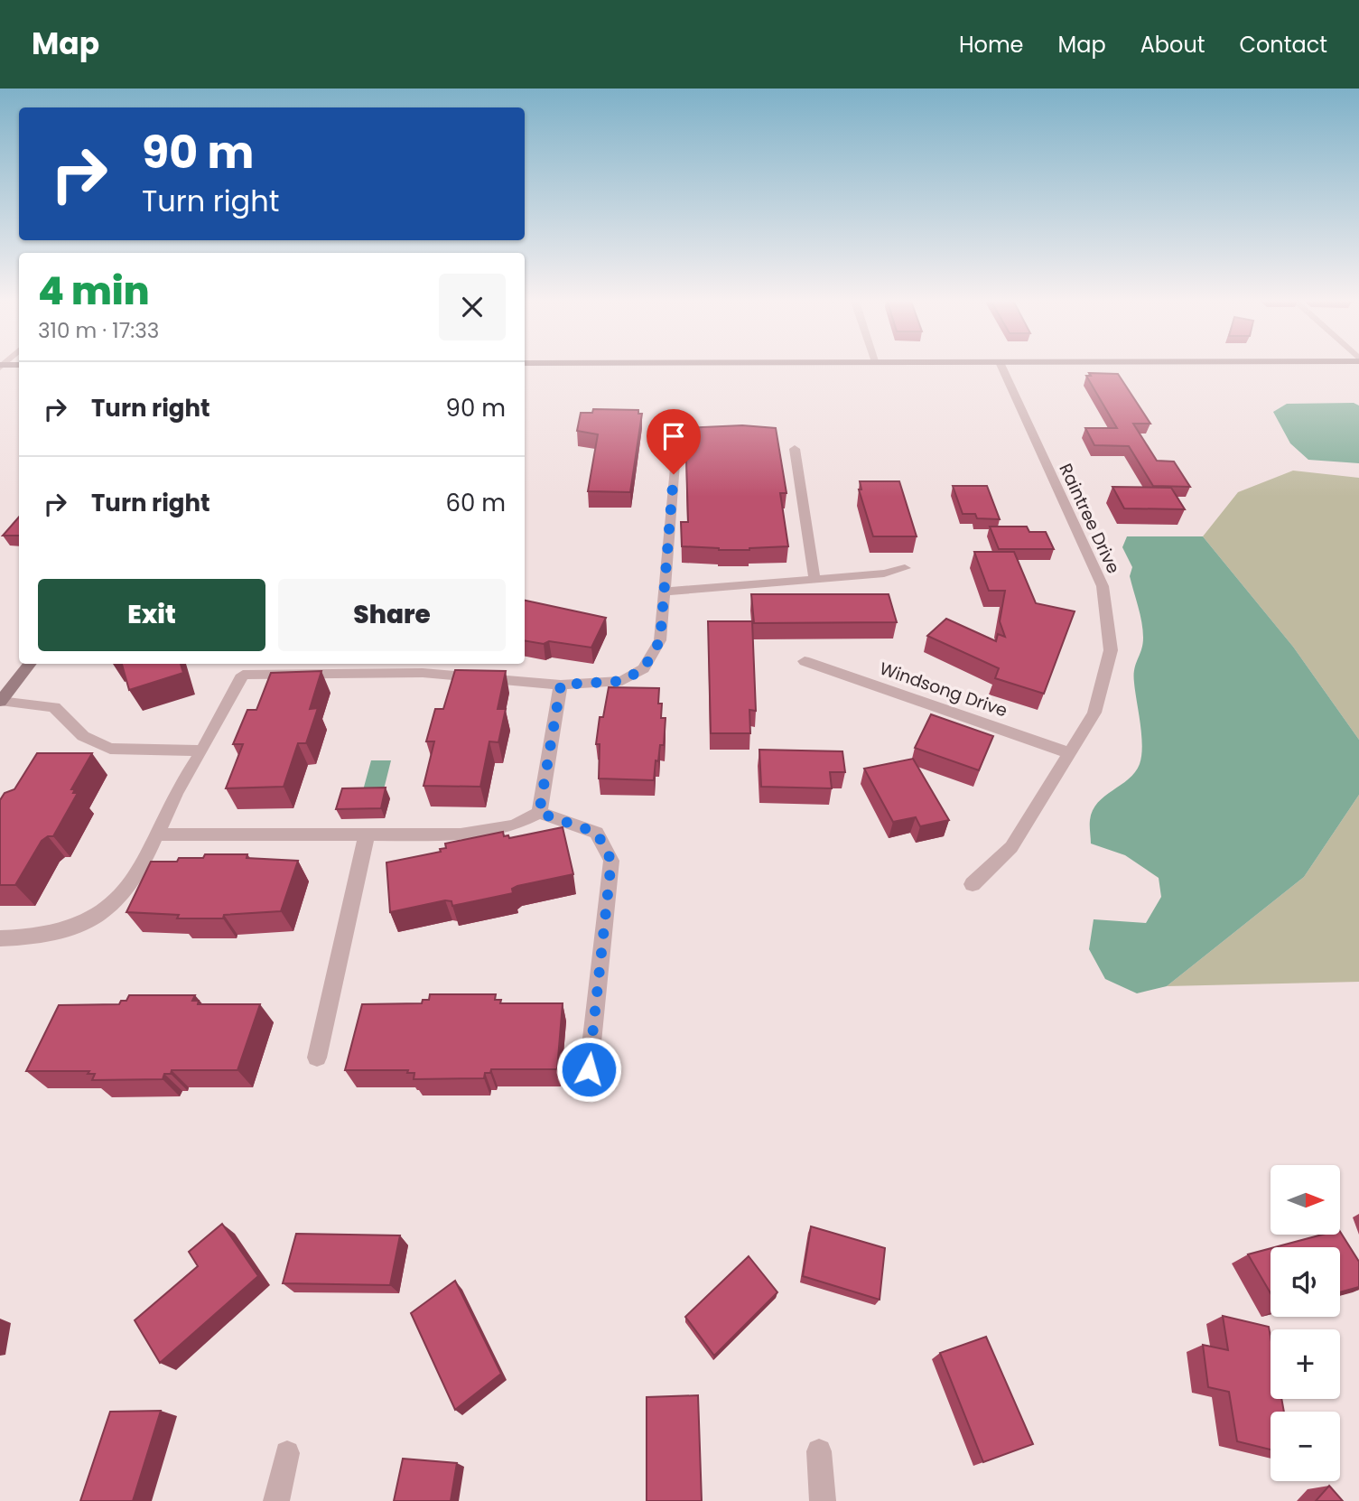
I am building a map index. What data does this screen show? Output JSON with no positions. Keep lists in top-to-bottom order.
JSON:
{
  "streets": {
    "street": ["Raintree Drive", "Windsong Drive"]
  },
  "crossings": [
    ["Raintree Drive", "Windsong Drive"]
  ],
  "north": "right",
  "page": {
    "header": "Map",
    "nav": [
      "Home",
      "Map",
      "About",
      "Contact"
    ],
    "turn": ["90 m", "Turn right"],
    "heading": ["4 min", "310 m · 17:33"],
    "list": [
      {
        "name": "Turn right",
        "value": "90 m"
      },
      {
        "name": "Turn right",
        "value": "60 m"
      }
    ],
    "buttons": ["Exit", "Share"],
    "map_buttons": ["+", "−"]
  }
}
